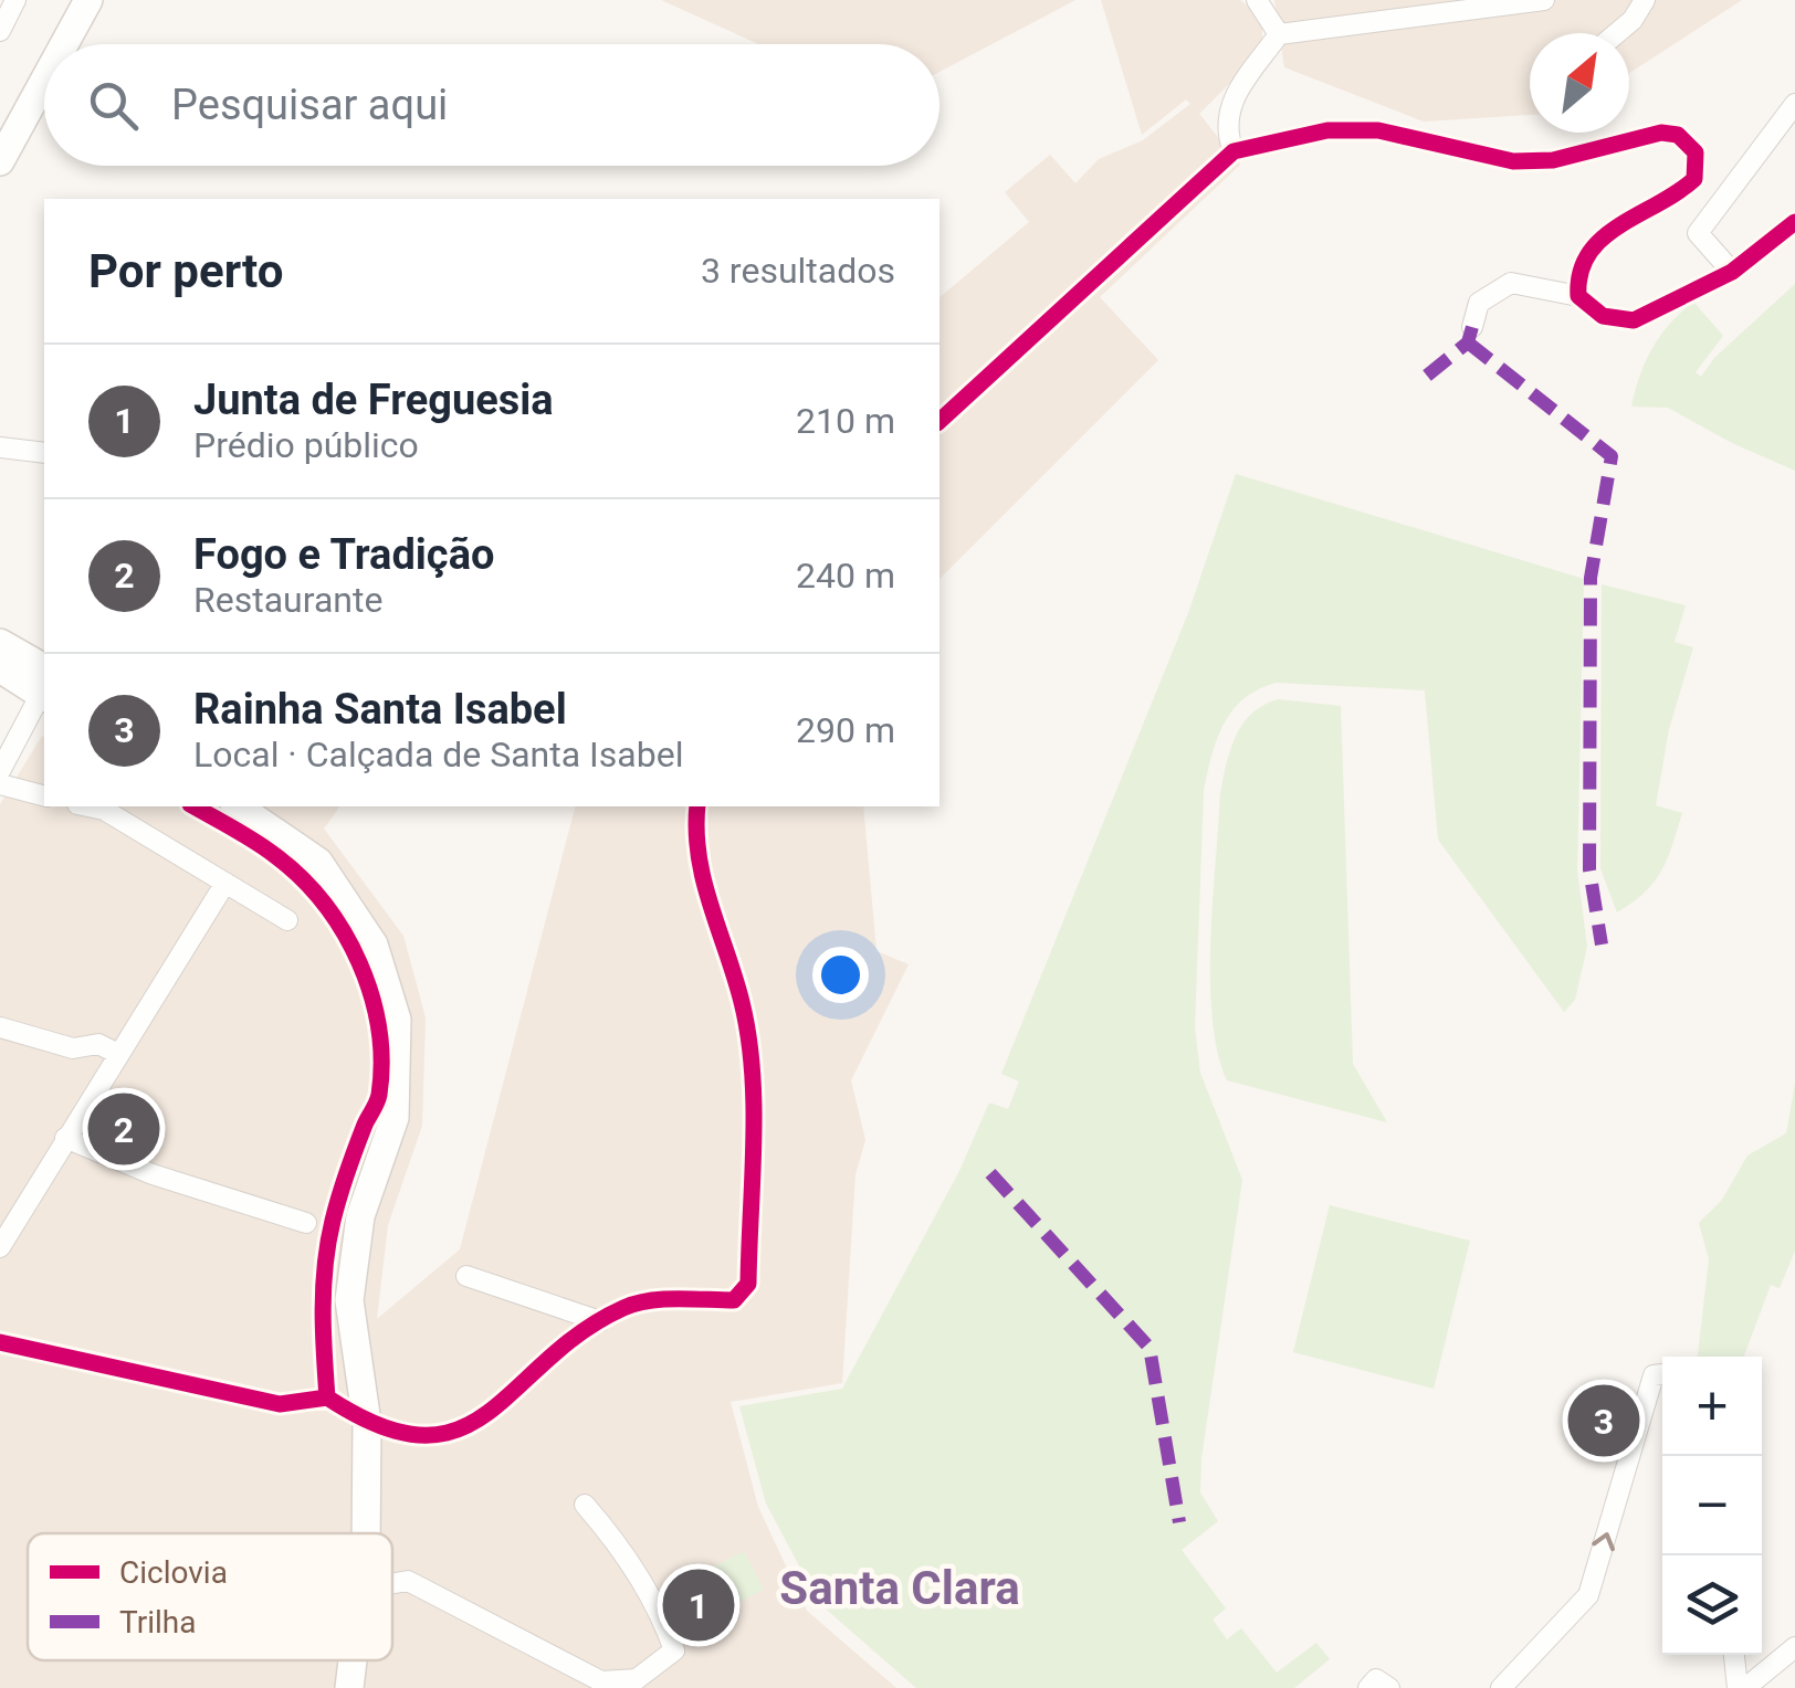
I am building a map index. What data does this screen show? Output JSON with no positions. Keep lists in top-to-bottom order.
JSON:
{
  "districts": ["Santa Clara"],
  "legend": ["Ciclovia", "Trilha"],
  "north": "top right",
  "page": {
    "search": "Pesquisar aqui",
    "heading": ["Por perto", "3 resultados"],
    "list": [
      {
        "mark": "1",
        "name": "Junta de Freguesia",
        "note": "Prédio público",
        "value": "210 m"
      },
      {
        "mark": "2",
        "name": "Fogo e Tradição",
        "note": "Restaurante",
        "value": "240 m"
      },
      {
        "mark": "3",
        "name": "Rainha Santa Isabel",
        "note": "Local · Calçada de Santa Isabel",
        "value": "290 m"
      }
    ],
    "pins": ["2", "3", "1"],
    "map_buttons": ["+", "−"]
  }
}
